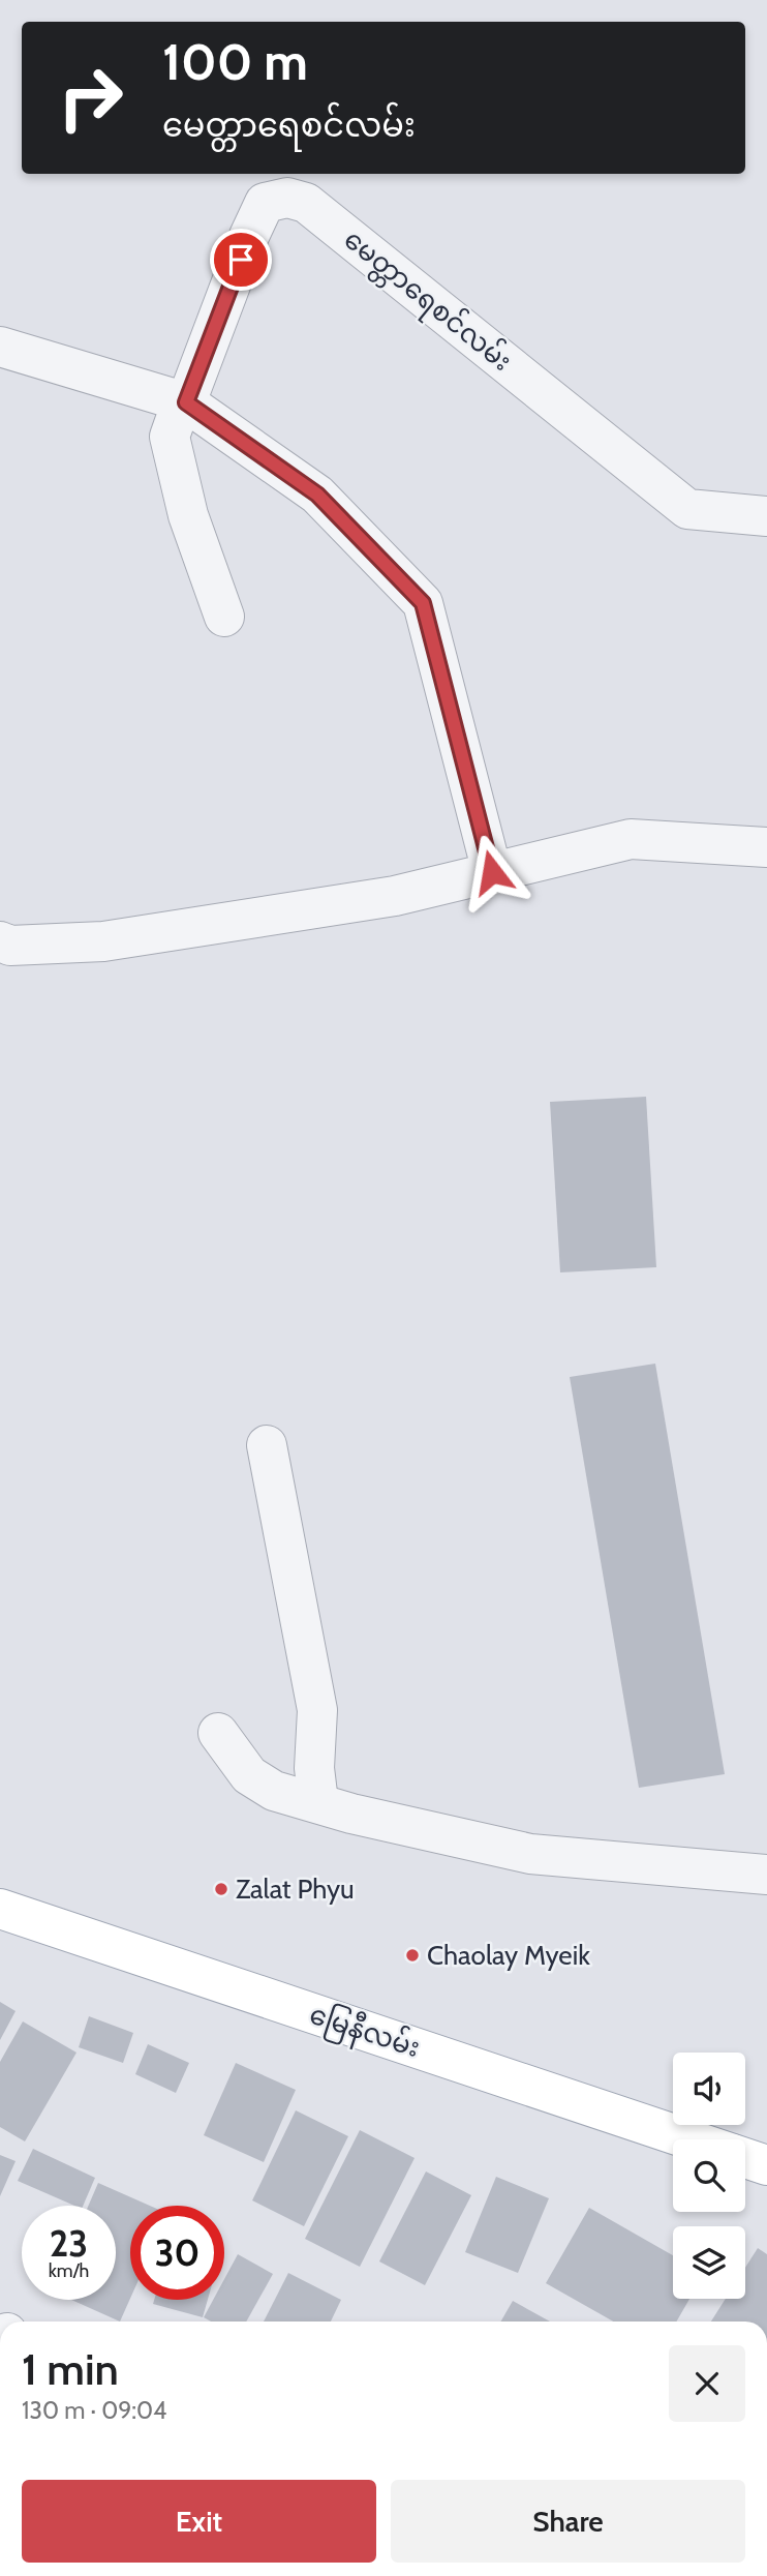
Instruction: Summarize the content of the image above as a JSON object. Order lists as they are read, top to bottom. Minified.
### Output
{"streets":{"main road":["မြေနီလမ်း"],"street":["မေတ္တာရေစင်လမ်း"]},"places":["Zalat Phyu","Chaolay Myeik"],"page":{"turn":["100 m","မေတ္တာရေစင်လမ်း"],"speed":"23 km/h","limit":"30","heading":["1 min","130 m · 09:04"],"buttons":["Exit","Share"]}}
